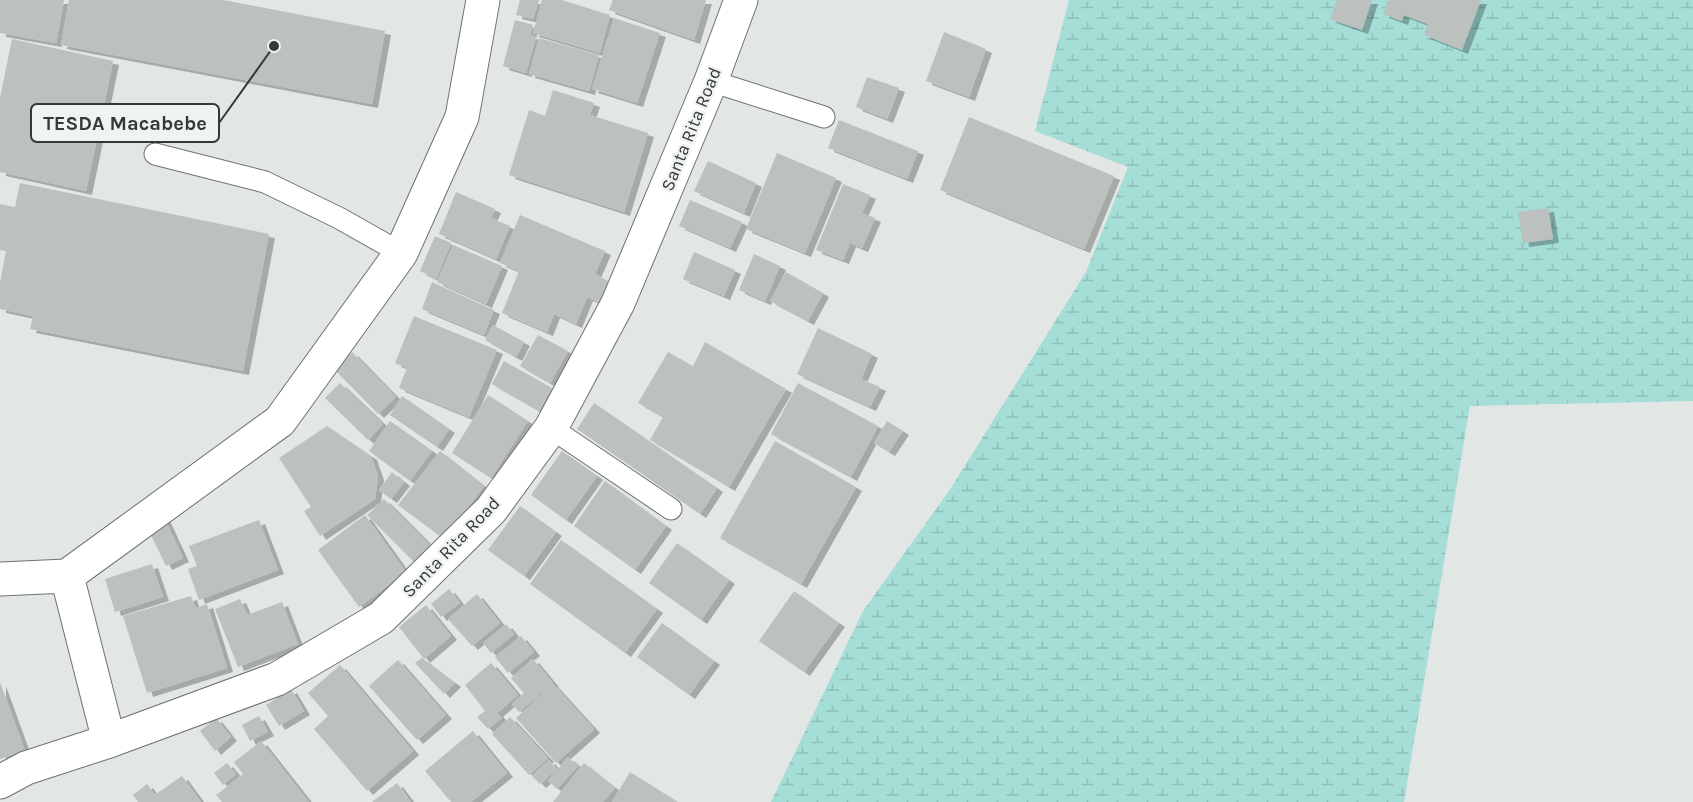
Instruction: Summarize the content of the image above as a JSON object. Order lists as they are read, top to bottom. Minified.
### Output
{"streets":{"street":["Santa Rita Road"]},"places":["TESDA Macabebe"]}
